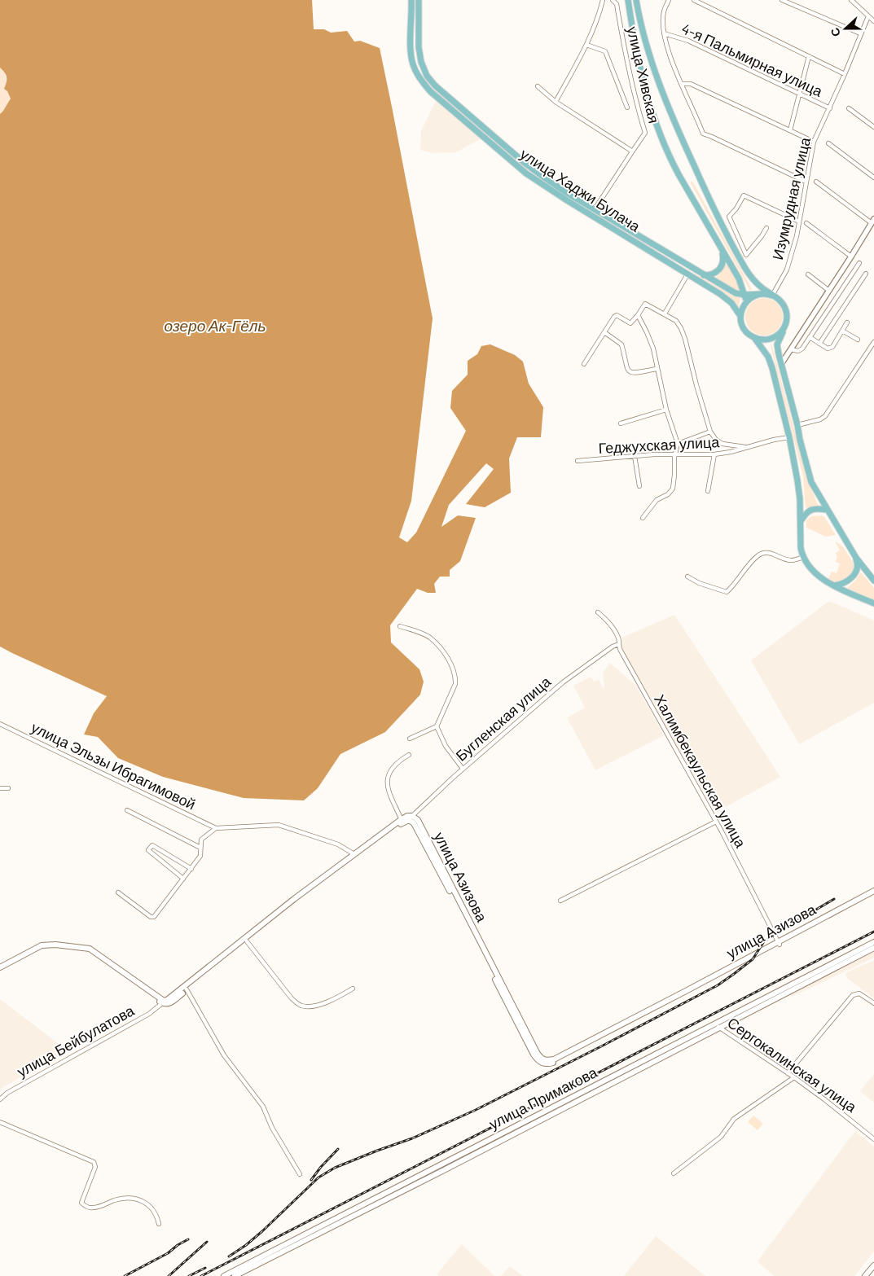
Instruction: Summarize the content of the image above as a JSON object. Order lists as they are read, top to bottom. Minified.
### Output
{"streets":{"main road":["улица Хаджи Булача","улица Азизова","улица Примакова"],"street":["4-я Пальмирная улица","улица Хивская","Изумрудная улица","Геджухская улица","Бугленская улица","улица Эльзы Ибрагимовой","Халимбекаульская улица","улица Бейбулатова","Сергокалинская улица"]},"crossings":[["4-я Пальмирная улица","Изумрудная улица"],["улица Хивская","улица Хаджи Булача"],["улица Хаджи Булача","Изумрудная улица"],["Бугленская улица","Халимбекаульская улица"],["Бугленская улица","улица Азизова"],["Халимбекаульская улица","улица Азизова"],["Сергокалинская улица","улица Примакова"]],"water":["озеро Ак-Гёль"],"north":"left"}
